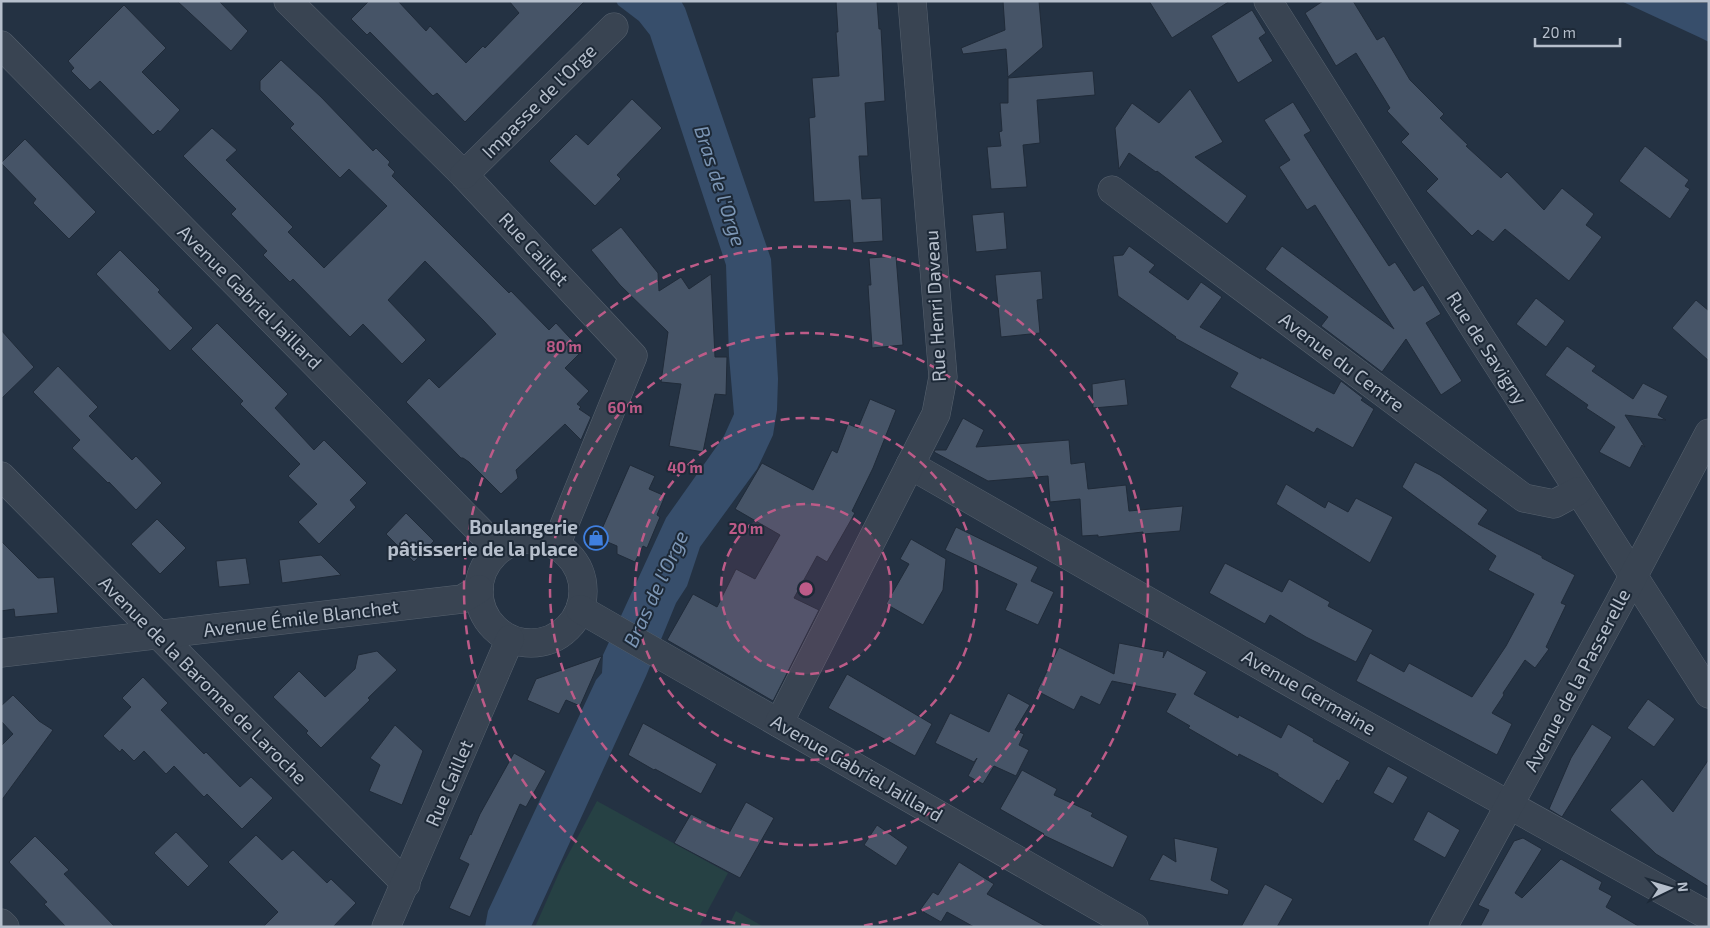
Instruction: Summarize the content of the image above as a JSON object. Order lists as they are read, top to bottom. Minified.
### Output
{"streets":{"street":["Impasse de l'Orge","Rue Caillet","Avenue Gabriel Jaillard","Rue Henri Daveau","Rue de Savigny","Avenue du Centre","Avenue Émile Blanchet","Avenue de la Baronne de Laroche","Avenue de la Passerelle","Avenue Germaine"]},"crossings":[["Impasse de l'Orge","Rue Caillet"],["Rue Caillet","Avenue Gabriel Jaillard"],["Rue Caillet","Avenue Émile Blanchet"],["Rue Caillet","Avenue de la Baronne de Laroche"],["Avenue Gabriel Jaillard","Rue Henri Daveau"],["Avenue Gabriel Jaillard","Avenue Émile Blanchet"],["Rue Henri Daveau","Avenue Germaine"],["Rue de Savigny","Avenue du Centre"],["Rue de Savigny","Avenue de la Passerelle"],["Avenue Émile Blanchet","Avenue de la Baronne de Laroche"],["Avenue de la Passerelle","Avenue Germaine"]],"water":["Bras de l'Orge"],"places":{"shop":["Boulangerie pâtisserie de la place"]},"scale_bar":"20 m","north":"right","rings":["80 m","60 m","40 m","20 m"]}
